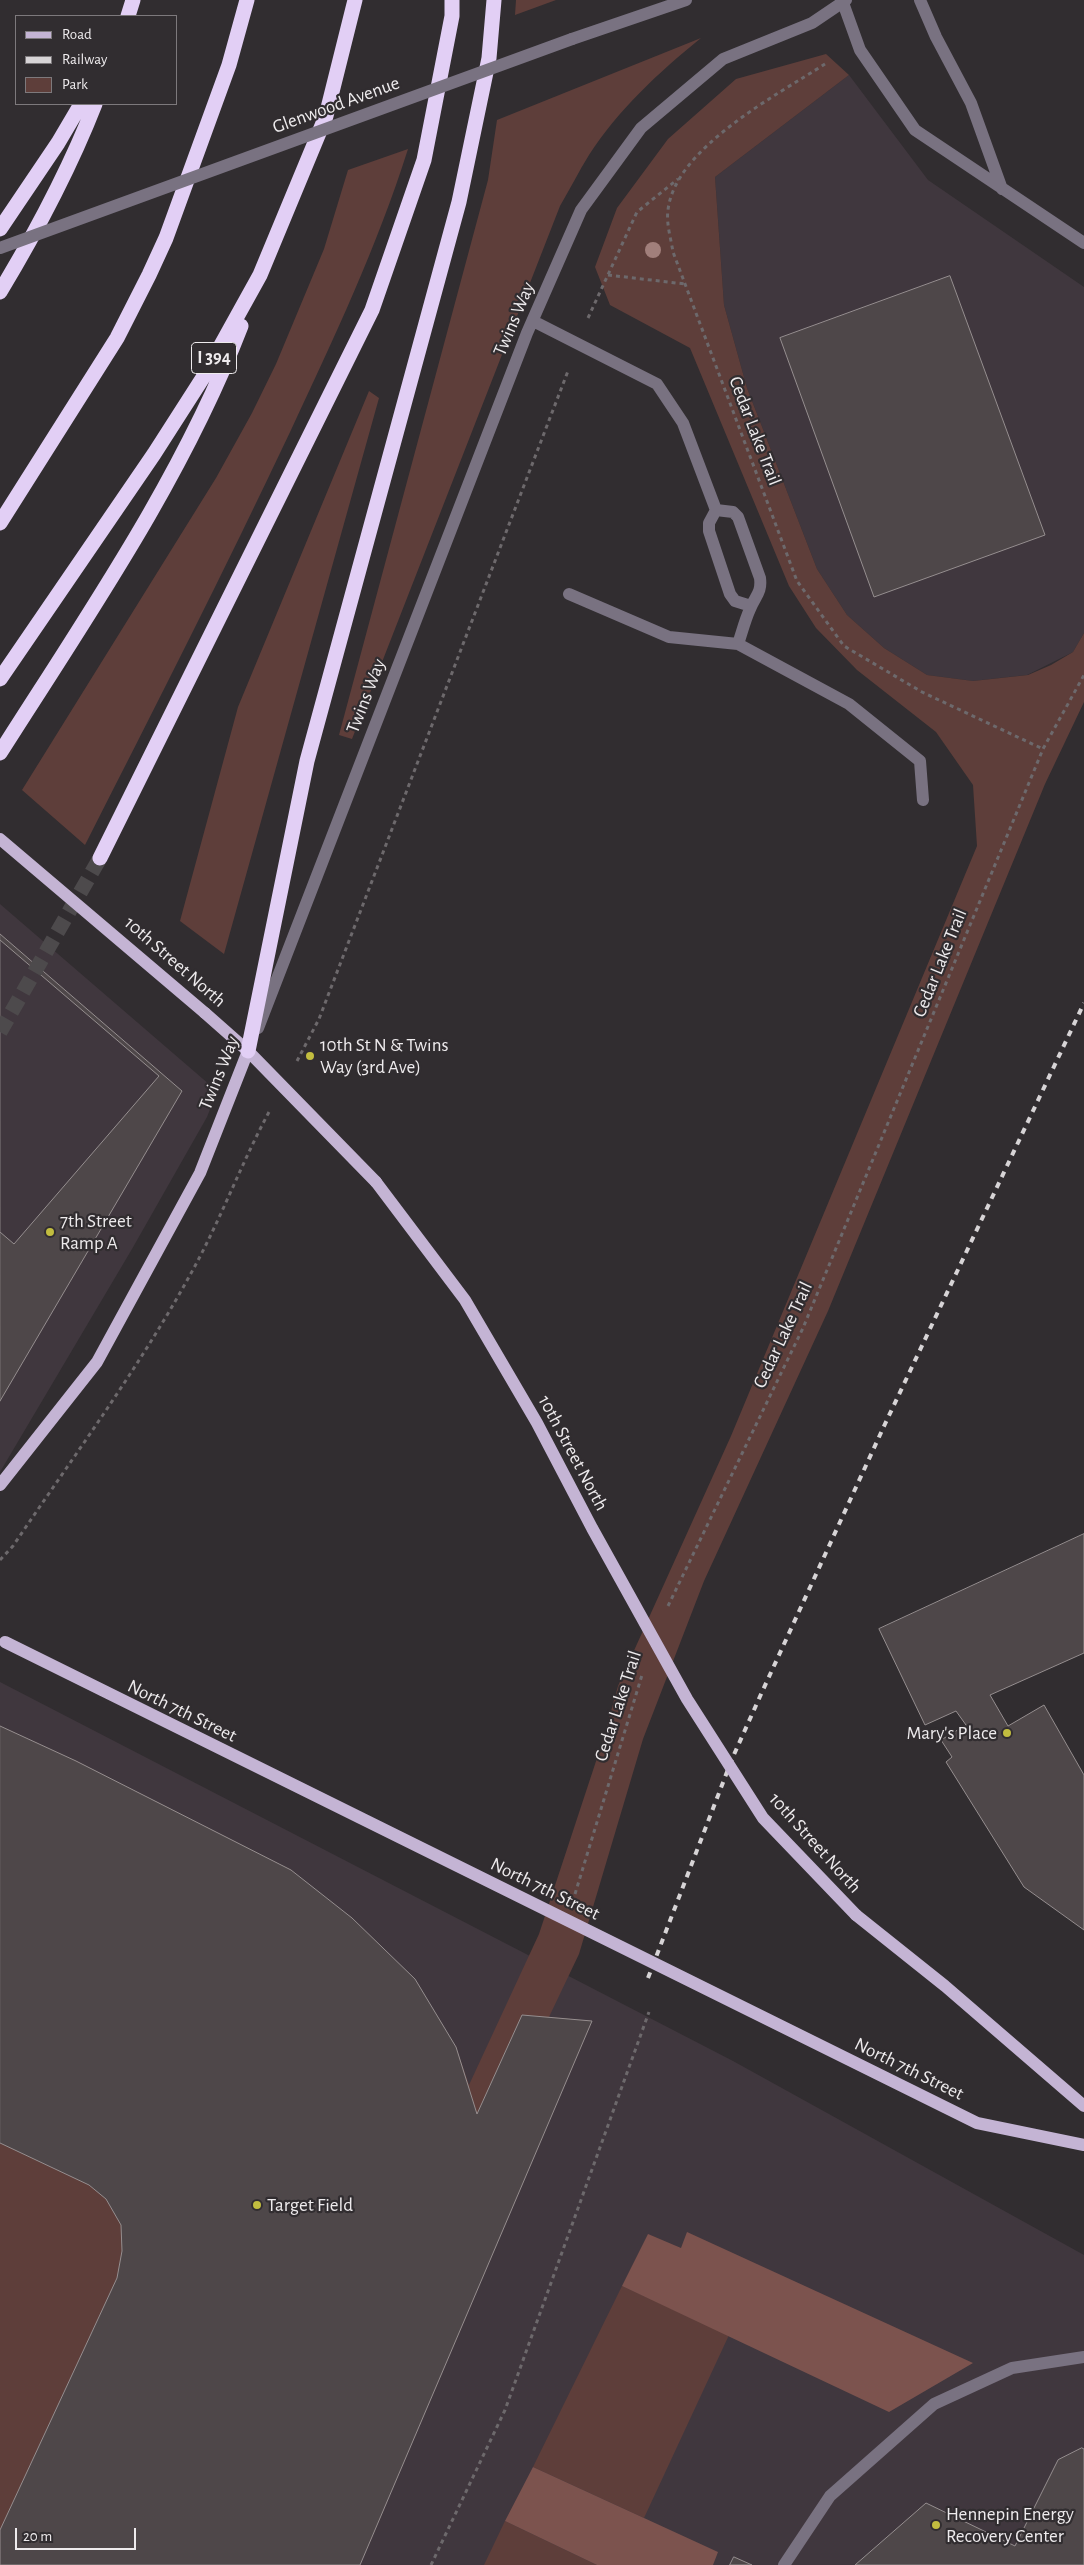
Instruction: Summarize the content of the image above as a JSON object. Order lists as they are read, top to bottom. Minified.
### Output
{"streets":{"highway":["I 394"],"main road":["Twins Way","10th Street North","North 7th Street"],"street":["Glenwood Avenue"],"path":["Cedar Lake Trail"]},"crossings":[["Twins Way","10th Street North"]],"places":["10th St N & Twins Way (3rd Ave)","7th Street Ramp A","Mary's Place","Target Field","Hennepin Energy Recovery Center"],"legend":["Road","Railway","Park"],"scale_bar":"20 m"}
